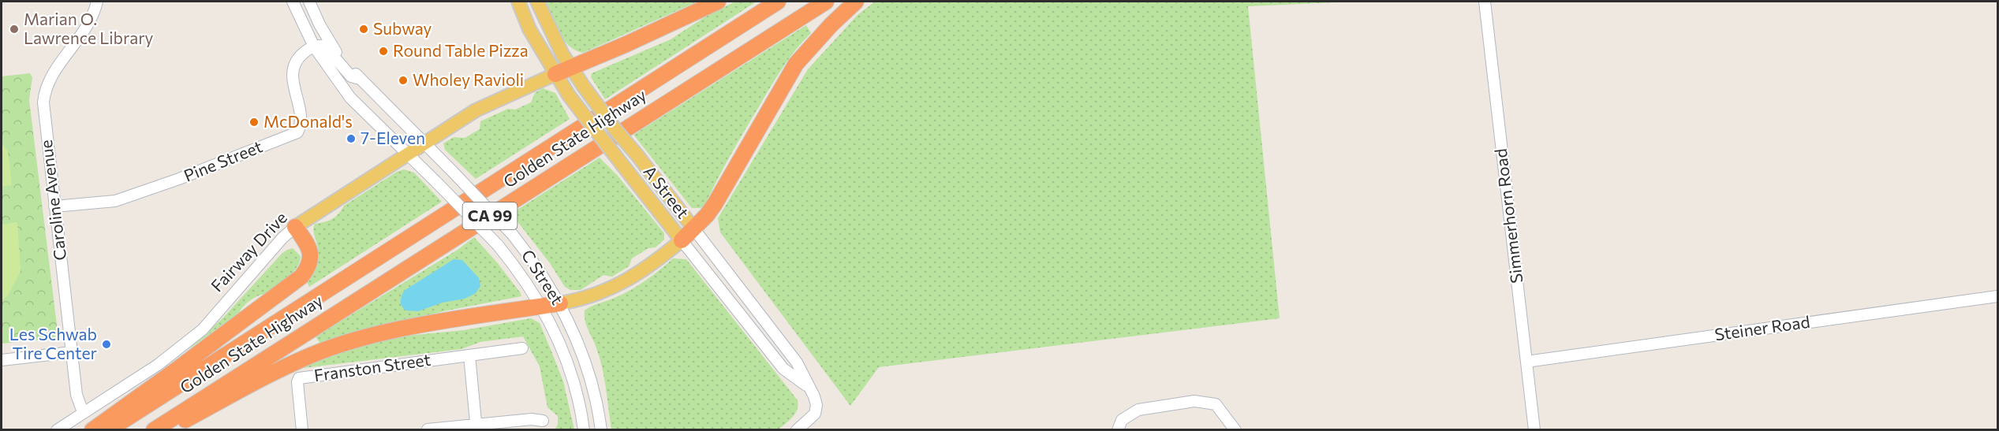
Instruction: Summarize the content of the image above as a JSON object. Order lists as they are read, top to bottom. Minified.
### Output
{"streets":{"highway":["Golden State Highway","CA 99"],"main road":["A Street","Fairway Drive"],"street":["Pine Street","Caroline Avenue","Simmerhorn Road","C Street","Steiner Road","Franston Street"]},"crossings":[["Pine Street","Caroline Avenue"],["Pine Street","C Street"],["A Street","Fairway Drive"],["Caroline Avenue","Fairway Drive"],["Simmerhorn Road","Steiner Road"],["Fairway Drive","C Street"]],"places":["Marian O. Lawrence Library","Subway","Round Table Pizza","Wholey Ravioli","McDonald's","7-Eleven","Les Schwab Tire Center"]}
